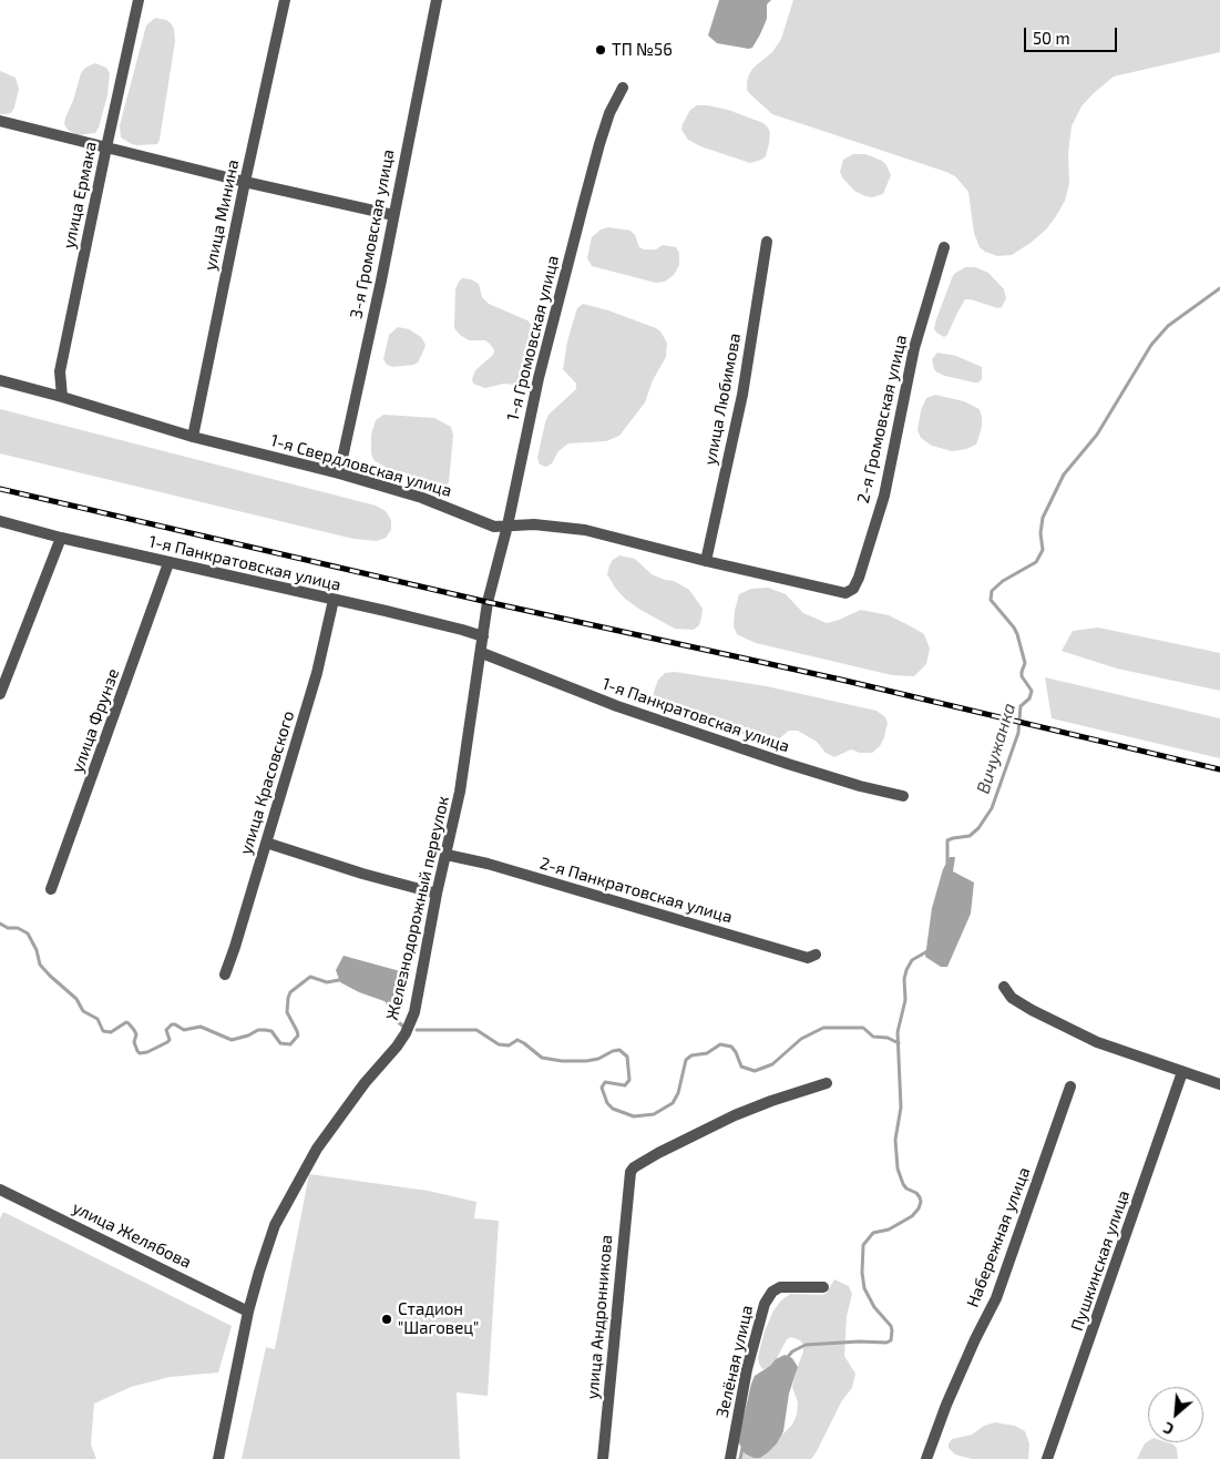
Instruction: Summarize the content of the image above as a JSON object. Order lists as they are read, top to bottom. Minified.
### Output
{"streets":{"street":["улица Ермака","улица Минина","3-я Громовская улица","1-я Громовская улица","улица Любимова","2-я Громовская улица","1-я Свердловская улица","1-я Панкратовская улица","улица Фрунзе","улица Красовского","2-я Панкратовская улица","Железнодорожный переулок","улица Желябова","Набережная улица","Пушкинская улица","улица Андронникова","Зелёная улица"]},"crossings":[["улица Ермака","1-я Свердловская улица"],["улица Минина","1-я Свердловская улица"],["3-я Громовская улица","1-я Свердловская улица"],["1-я Громовская улица","1-я Свердловская улица"],["1-я Громовская улица","Железнодорожный переулок"],["улица Любимова","1-я Свердловская улица"],["2-я Громовская улица","1-я Свердловская улица"],["1-я Панкратовская улица","улица Фрунзе"],["1-я Панкратовская улица","улица Красовского"],["1-я Панкратовская улица","Железнодорожный переулок"],["2-я Панкратовская улица","Железнодорожный переулок"],["Железнодорожный переулок","улица Желябова"]],"water":["Вичужанка"],"places":["ТП №56","Стадион \"Шаговец\""],"scale_bar":"50 m","north":"bottom left"}
